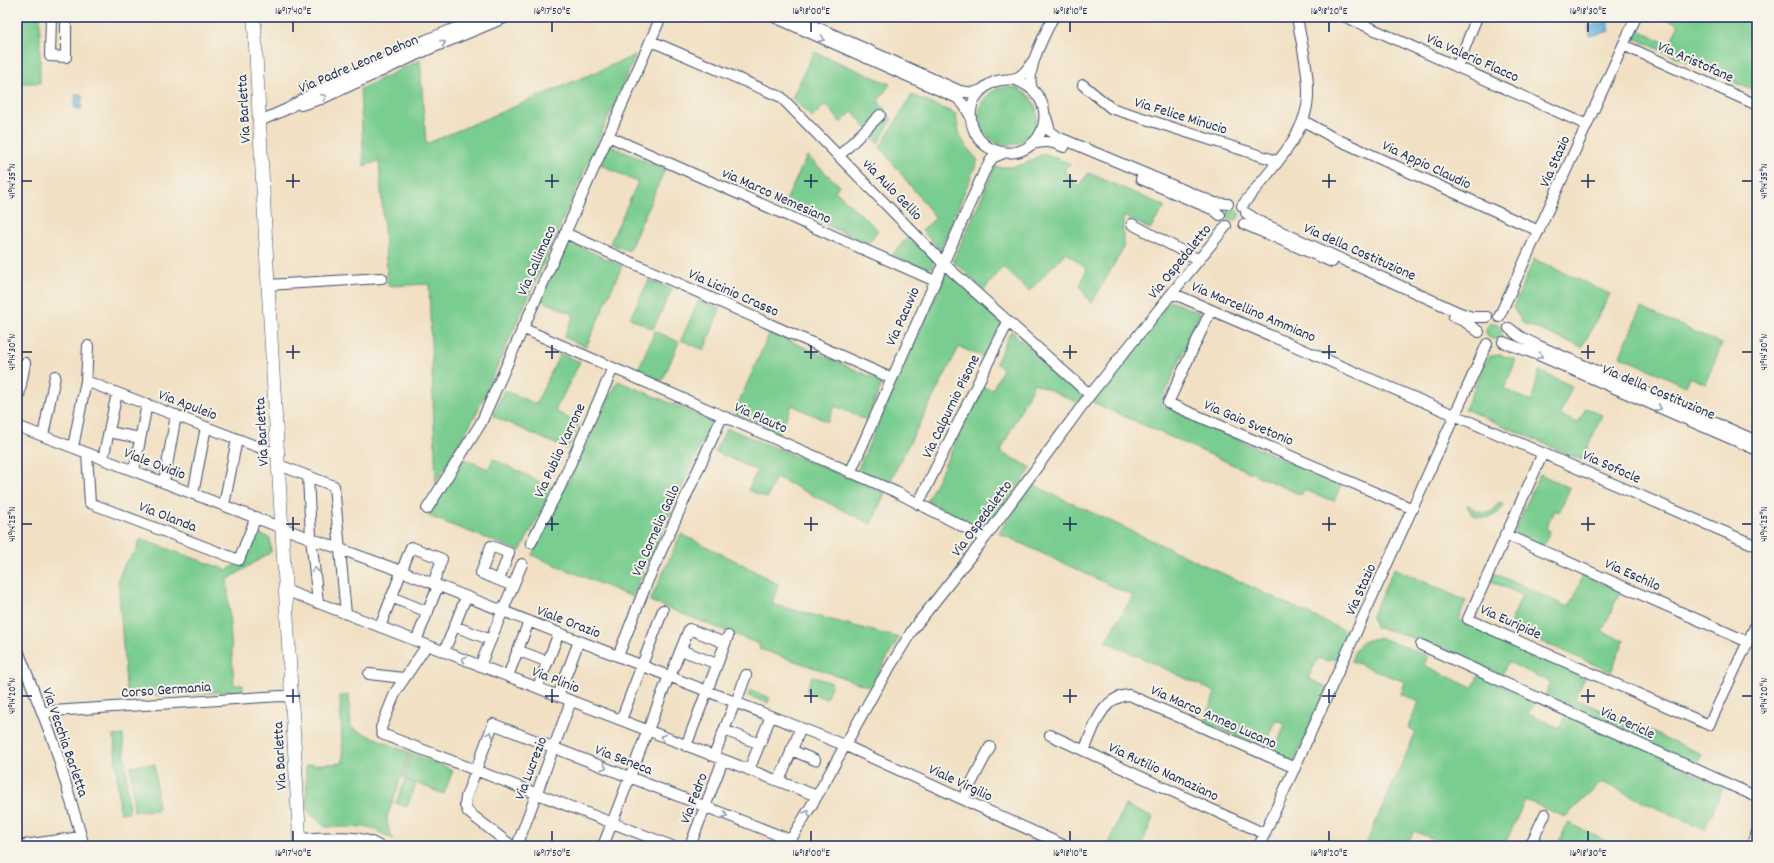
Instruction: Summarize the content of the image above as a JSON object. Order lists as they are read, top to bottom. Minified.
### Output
{"streets":{"main road":["Via Barletta"],"street":["Via Valerio Flacco","Via Aristofane","Via Padre Leone Dehon","Via Felice Minucio","Via Stazio","Via Appio Claudio","via Aulo Gellio","via Marco Nemesiano","Via della Costituzione","Via Callimaco","Via Ospedaletto","Via Licinio Crasso","Via Marcellino Ammiano","Via Pacuvio","Via Apuleio","Via Calpurnio Pisone","Via Plauto","Via Gaio Svetonio","Via Publio Varrone","Viale Ovidio","Via Sofocle","Via Olanda","Via Cornelio Gallo","Via Eschilo","Viale Orazio","Via Euripide","Via Plinio","Corso Germania","Via Marco Anneo Lucano","Via Pericle","Via Vecchia Barletta","Via Seneca","Via Lucrezio","Via Rutilio Namaziano","Viale Virgilio","Via Fedro"]},"crossings":[["Via Valerio Flacco","Via Stazio"],["Via Aristofane","Via Stazio"],["Via Padre Leone Dehon","Via Barletta"],["Via Barletta","Via Apuleio"],["Via Barletta","Viale Ovidio"],["Via Barletta","Viale Orazio"],["Via Barletta","Via Plinio"],["Via Barletta","Corso Germania"],["Via Stazio","Via Appio Claudio"],["Via Stazio","Via della Costituzione"],["Via Stazio","Via Marcellino Ammiano"],["Via Stazio","Via Gaio Svetonio"],["Via Stazio","Via Sofocle"],["Via Stazio","Via Marco Anneo Lucano"],["Via Stazio","Via Rutilio Namaziano"],["via Aulo Gellio","Via Callimaco"],["via Aulo Gellio","Via Ospedaletto"],["via Aulo Gellio","Via Pacuvio"],["via Aulo Gellio","Via Calpurnio Pisone"],["via Marco Nemesiano","Via Callimaco"],["via Marco Nemesiano","Via Pacuvio"],["Via della Costituzione","Via Ospedaletto"],["Via della Costituzione","Via Pacuvio"],["Via Callimaco","Via Licinio Crasso"],["Via Callimaco","Via Plauto"],["Via Ospedaletto","Via Marcellino Ammiano"],["Via Ospedaletto","Via Plauto"],["Via Ospedaletto","Viale Orazio"],["Via Ospedaletto","Via Plinio"],["Via Ospedaletto","Via Seneca"],["Via Ospedaletto","Viale Virgilio"],["Via Licinio Crasso","Via Pacuvio"],["Via Marcellino Ammiano","Via Gaio Svetonio"],["Via Marcellino Ammiano","Via Sofocle"],["Via Pacuvio","Via Plauto"],["Via Apuleio","Viale Orazio"],["Via Calpurnio Pisone","Via Plauto"],["Via Plauto","Via Publio Varrone"],["Via Plauto","Via Cornelio Gallo"],["Viale Ovidio","Via Olanda"],["Viale Ovidio","Viale Orazio"],["Via Sofocle","Via Euripide"],["Via Cornelio Gallo","Viale Orazio"],["Via Eschilo","Via Euripide"],["Viale Orazio","Viale Virgilio"],["Viale Orazio","Via Fedro"],["Via Plinio","Via Lucrezio"],["Via Plinio","Via Fedro"],["Corso Germania","Via Vecchia Barletta"],["Via Marco Anneo Lucano","Via Rutilio Namaziano"],["Via Seneca","Via Lucrezio"],["Via Seneca","Via Fedro"]],"coordinates":["16°17'40\"E","16°17'50\"E","16°18'00\"E","16°18'10\"E","16°18'20\"E","16°18'30\"E","41°14'35\"N","41°14'30\"N","41°14'25\"N","41°14'20\"N"]}
